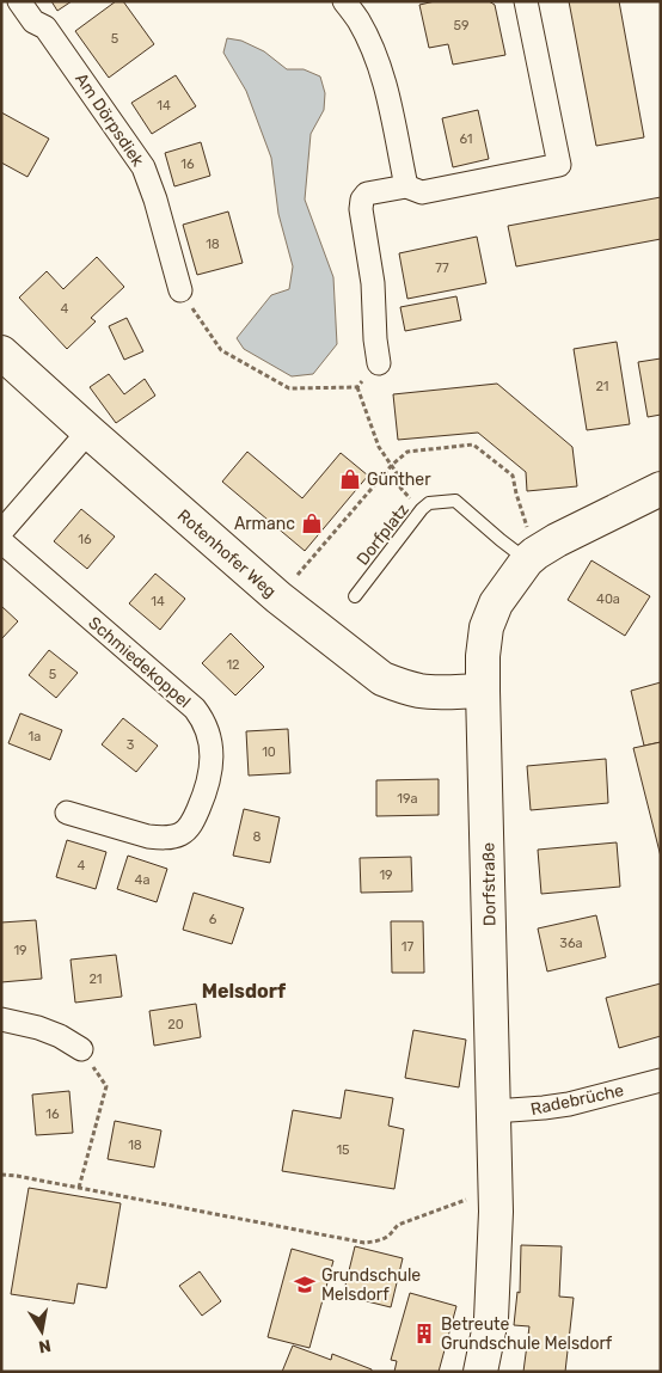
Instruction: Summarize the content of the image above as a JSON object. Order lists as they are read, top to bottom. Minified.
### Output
{"streets":{"street":["Am Dörpsdiek","Rotenhofer Weg","Schmiedekoppel","Dorfstraße","Radebrüche"],"lane":["Dorfplatz"]},"crossings":[["Dorfplatz","Dorfstraße"],["Rotenhofer Weg","Dorfstraße"],["Dorfstraße","Radebrüche"]],"districts":["Melsdorf"],"places":{"shop":["Günther","Armanc"],"school or university":["Grundschule Melsdorf"],"building":["Betreute Grundschule Melsdorf"]},"house_numbers":["59","5","14","61","16","18","77","4","21","16","40a","14","12","5","1a","3","10","19a","8","4","19","4a","6","36a","17","19","21","20","16","18","15"],"north":"bottom"}
